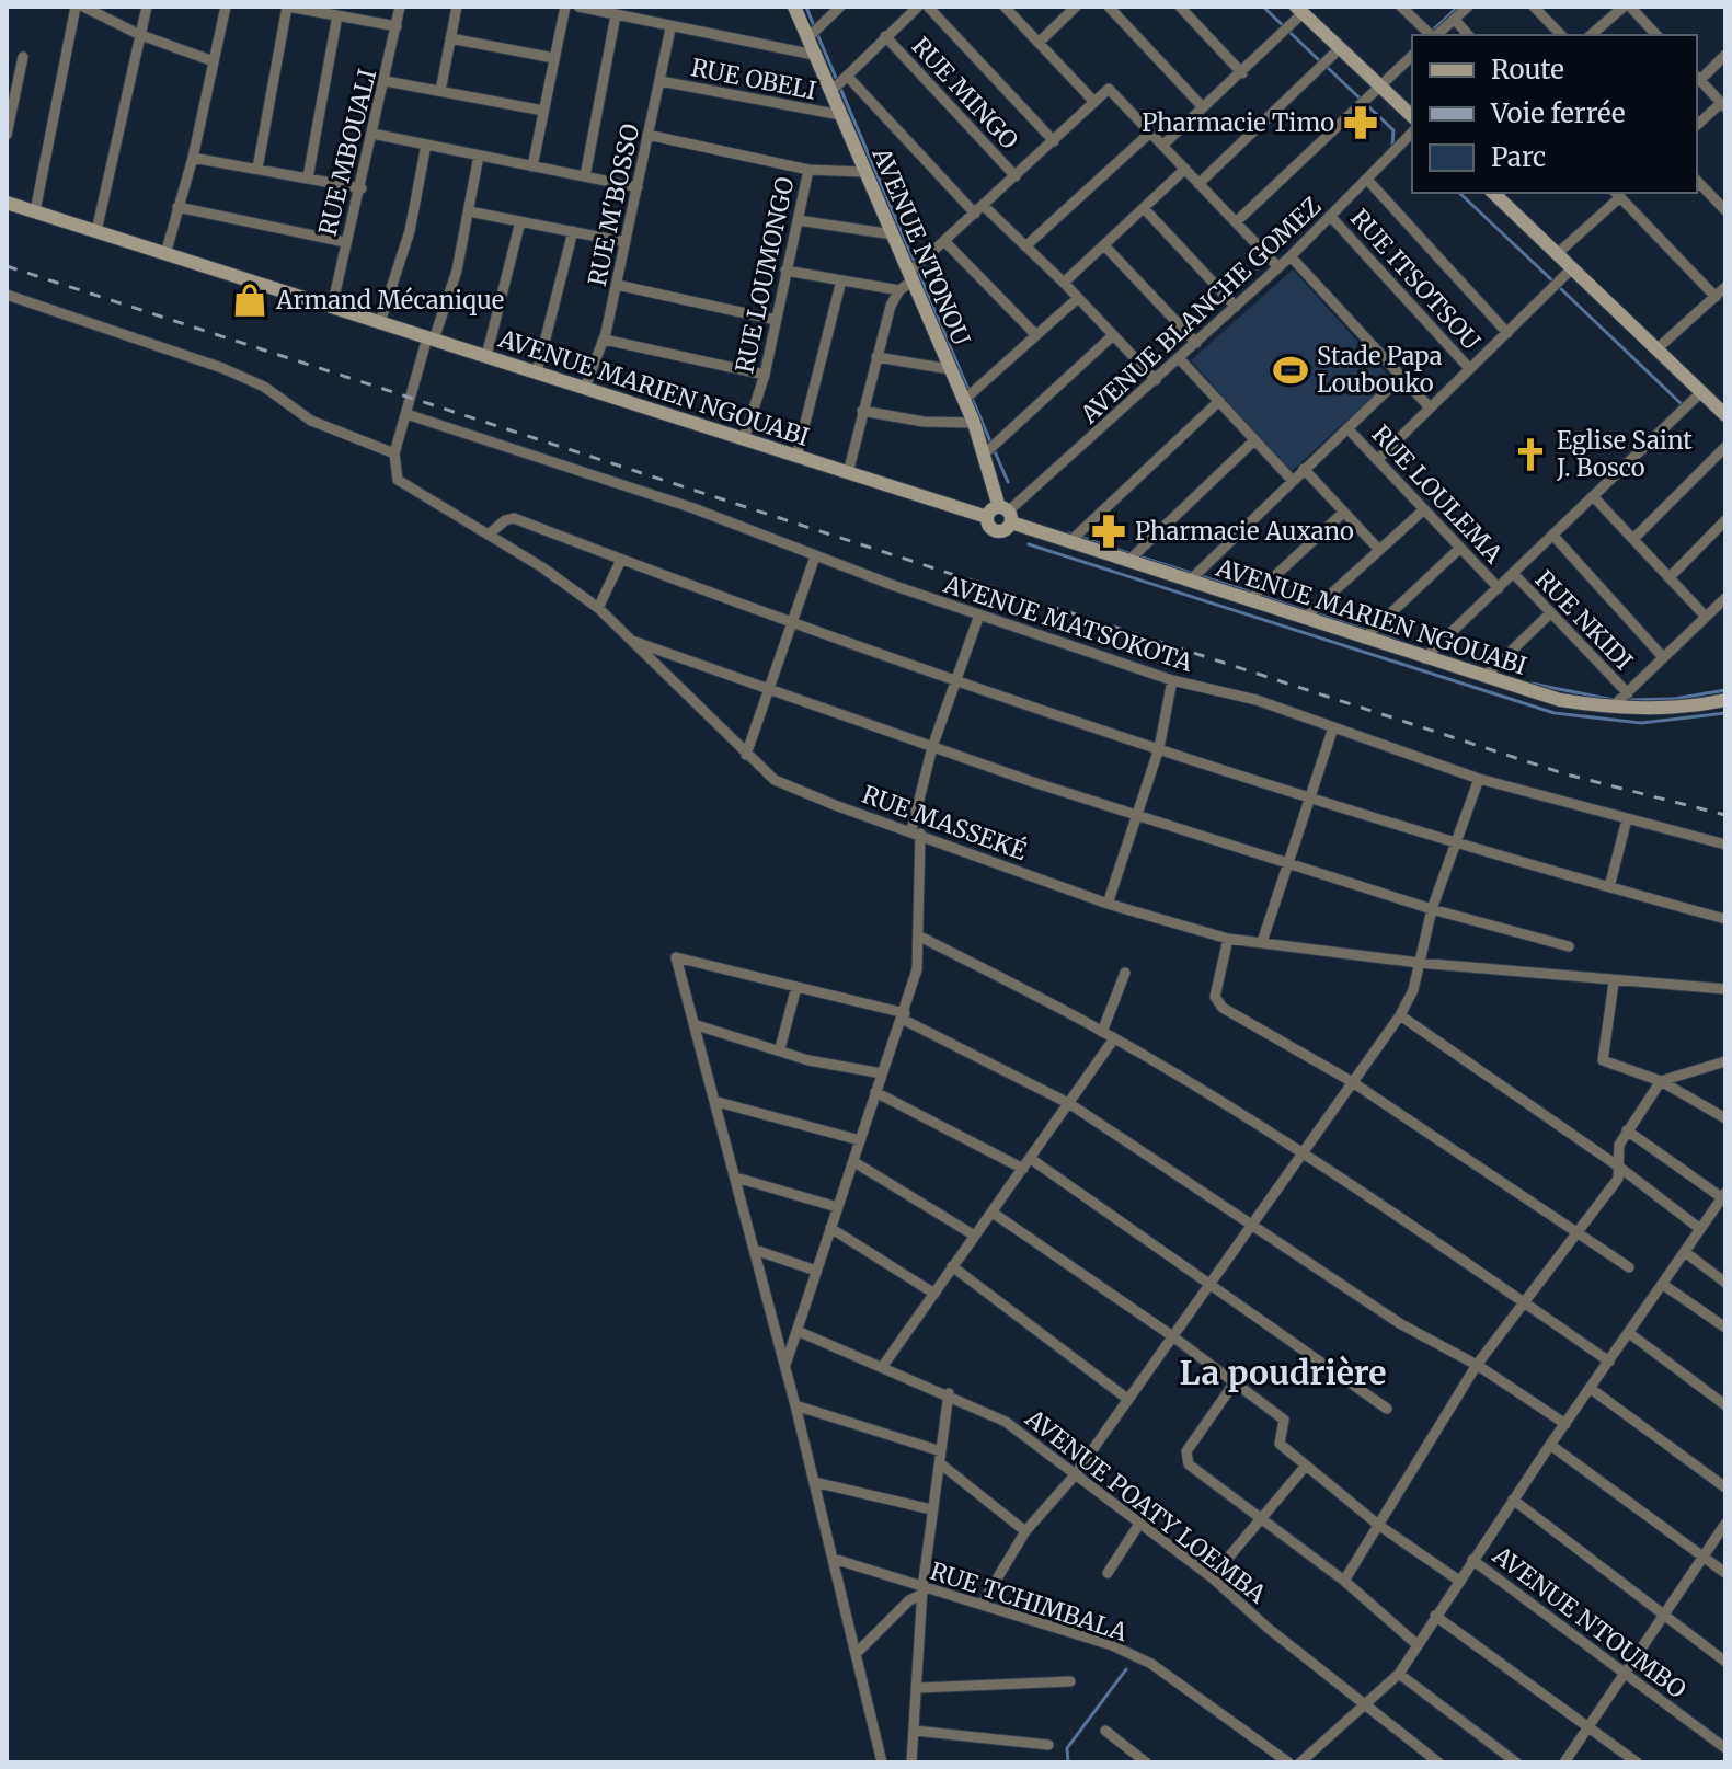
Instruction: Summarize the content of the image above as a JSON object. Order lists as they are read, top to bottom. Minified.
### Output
{"streets":{"street":["RUE OBELI","RUE MINGO","RUE MBOUALI","RUE M'BOSSO","AVENUE NTONOU","RUE LOUMONGO","RUE ITSOTSOU","AVENUE BLANCHE GOMEZ","AVENUE MARIEN NGOUABI","RUE LOULEMA","RUE NKIDI","AVENUE MATSOKOTA","RUE MASSEKÉ","AVENUE POATY LOEMBA","RUE TCHIMBALA","AVENUE NTOUMBO"]},"crossings":[["RUE OBELI","RUE M'BOSSO"],["RUE OBELI","AVENUE NTONOU"],["RUE MBOUALI","AVENUE MARIEN NGOUABI"],["RUE M'BOSSO","AVENUE MARIEN NGOUABI"],["AVENUE NTONOU","AVENUE BLANCHE GOMEZ"],["AVENUE NTONOU","AVENUE MARIEN NGOUABI"],["RUE LOUMONGO","AVENUE MARIEN NGOUABI"],["RUE ITSOTSOU","AVENUE BLANCHE GOMEZ"],["AVENUE BLANCHE GOMEZ","AVENUE MARIEN NGOUABI"]],"districts":["La poudrière"],"places":{"pharmacy":["Pharmacie Timo","Pharmacie Auxano"],"shop":["Armand Mécanique"],"sports":["Stade Papa Loubouko"],"church":["Eglise Saint J. Bosco"]},"legend":["Route","Voie ferrée","Parc"]}
